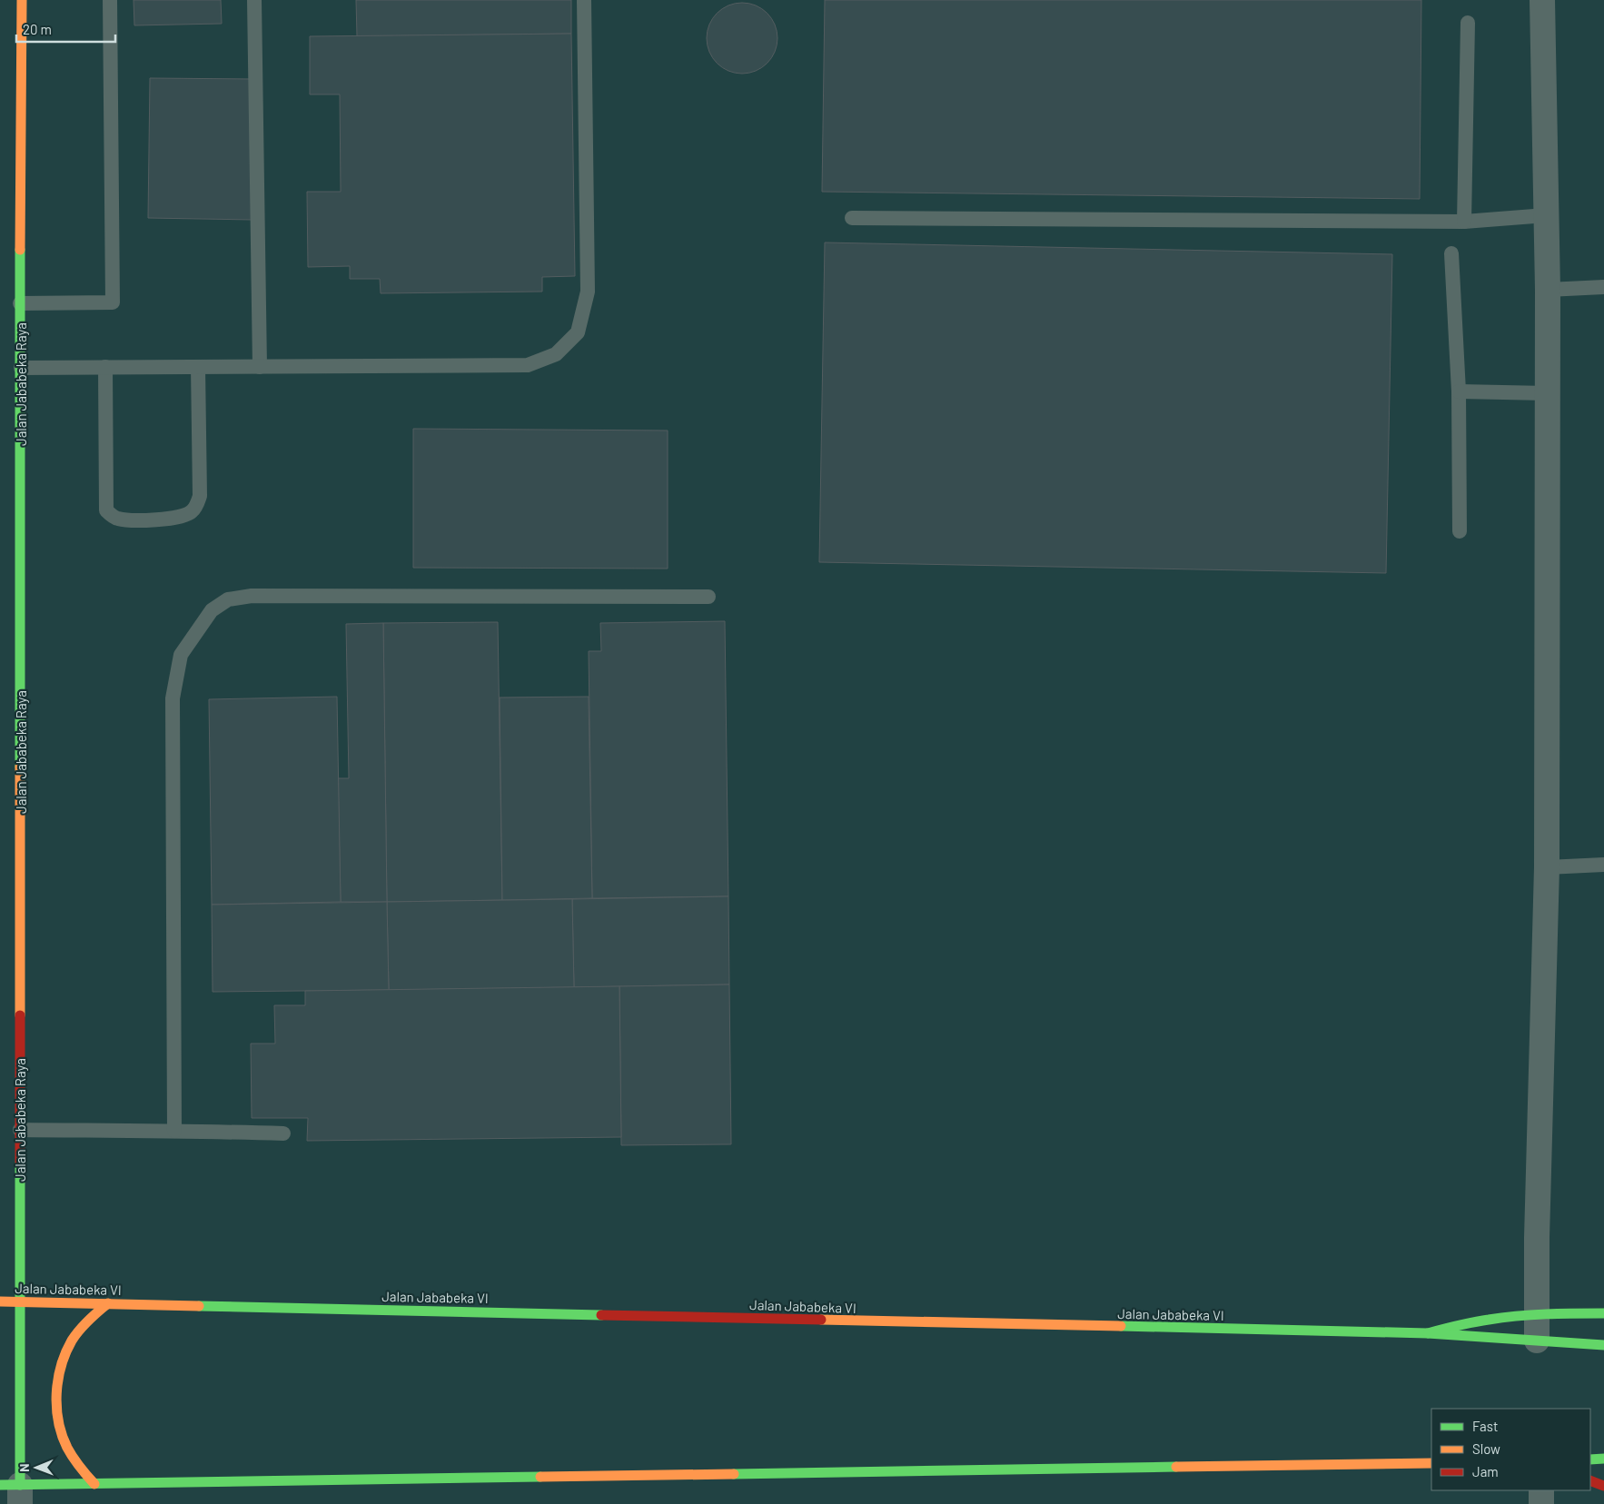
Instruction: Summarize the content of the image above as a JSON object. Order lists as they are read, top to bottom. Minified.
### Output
{"streets":{"main road":["Jalan Jababeka Raya","Jalan Jababeka VI"]},"crossings":[["Jalan Jababeka Raya","Jalan Jababeka VI"]],"legend":["Fast","Slow","Jam"],"scale_bar":"20 m","north":"left"}
